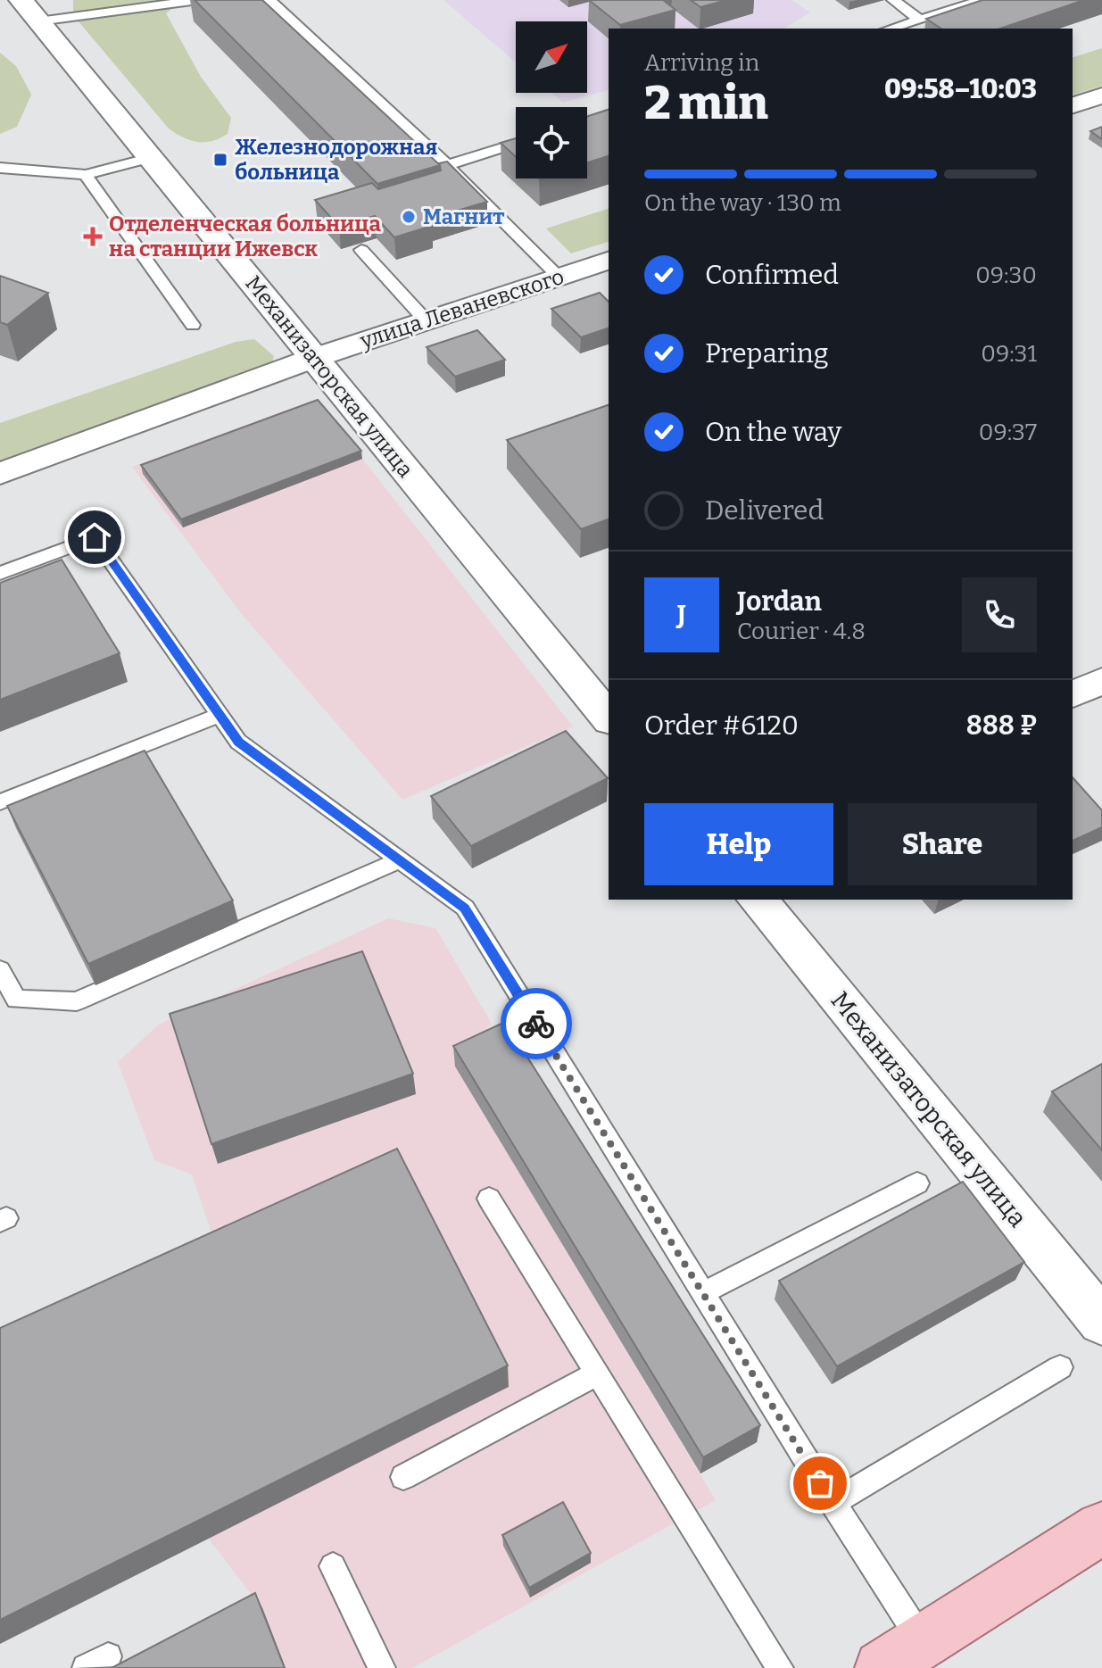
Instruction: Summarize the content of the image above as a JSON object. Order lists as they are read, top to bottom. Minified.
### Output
{"streets":{"street":["улица Леваневского","Механизаторская улица"]},"crossings":[["улица Леваневского","Механизаторская улица"]],"places":{"transit":["Железнодорожная больница"],"other":["Магнит"],"health":["Отделенческая больница на станции Ижевск"]},"north":"top right","page":{"heading":["2 min","Arriving in","09:58–10:03"],"panel":["Jordan","Courier · 4.8","Order #6120","888 ₽"],"bar":"On the way · 130 m","list":[["Confirmed","09:30"],["Preparing","09:31"],["On the way","09:37"],"Delivered"],"round":"J","buttons":["Help","Share"]}}
